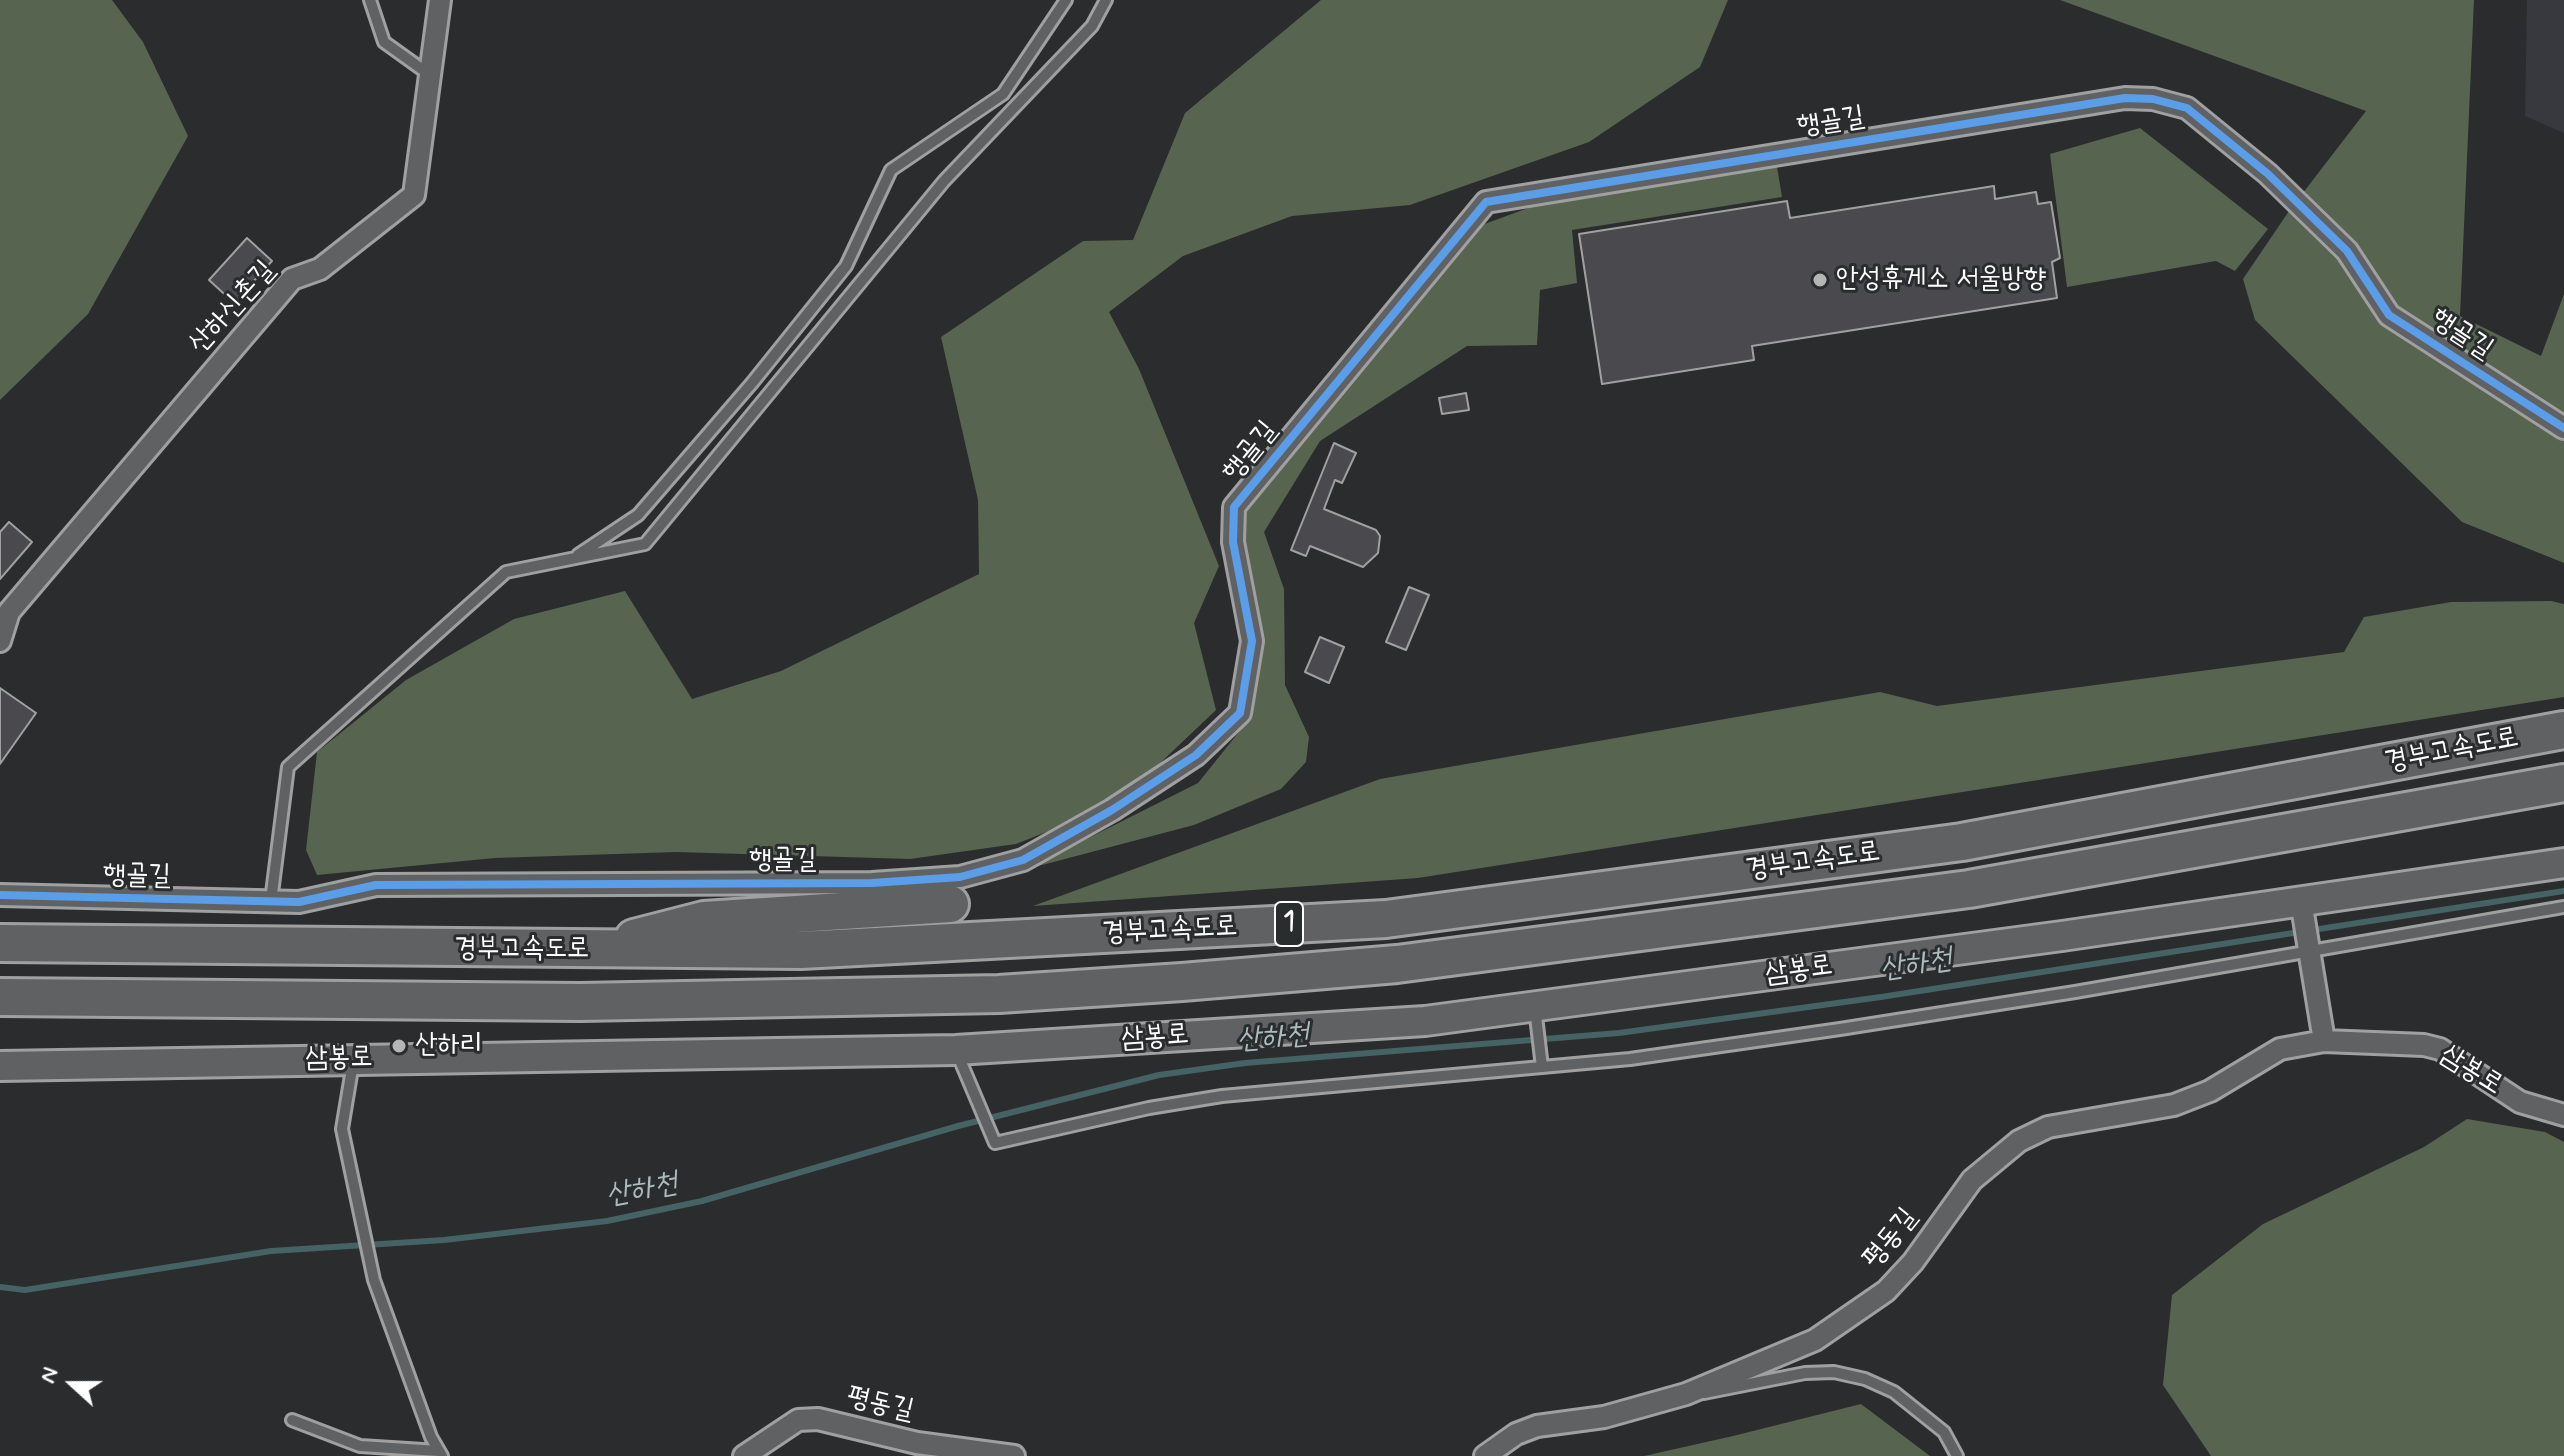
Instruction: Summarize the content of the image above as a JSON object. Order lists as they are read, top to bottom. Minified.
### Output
{"streets":{"highway":["경부고속도로","1"],"main road":["삼봉로"],"street":["행골길","산하신촌길","평동길"]},"crossings":[["삼봉로","평동길"]],"water":["산하천"],"places":["안성휴게소 서울방향","산하리"],"north":"left"}
